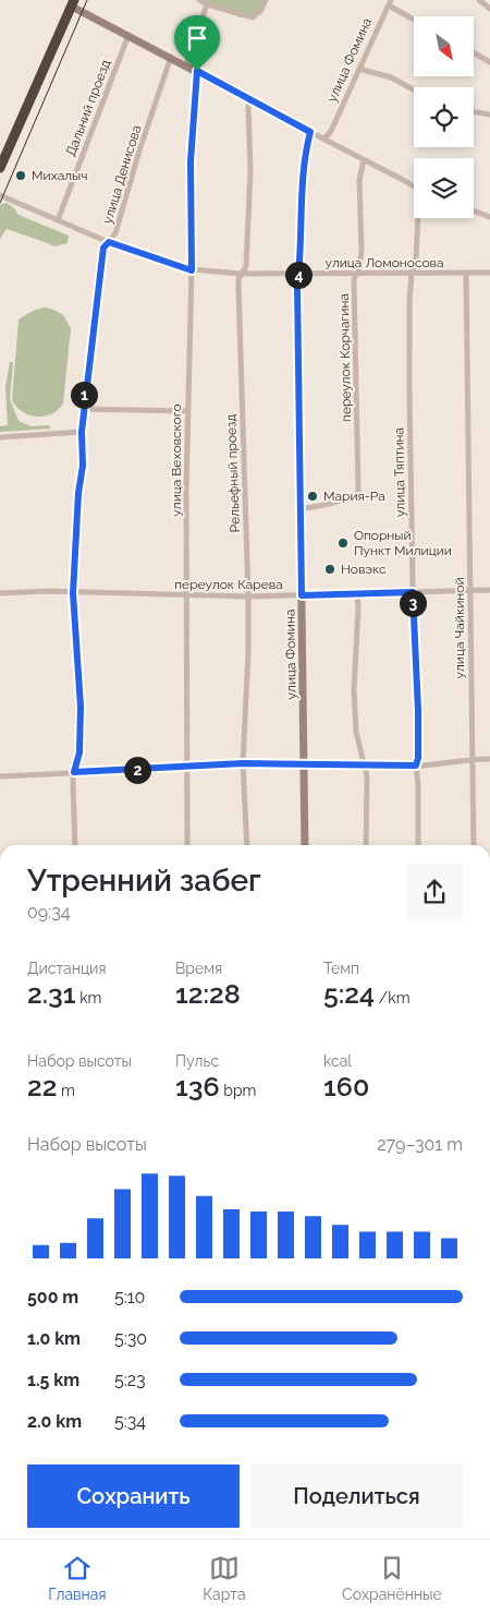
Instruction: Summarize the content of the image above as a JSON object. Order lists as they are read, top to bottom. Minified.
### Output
{"streets":{"street":["улица Фомина","Дальний проезд","улица Денисова","улица Ломоносова","переулок Корчагина","улица Веховского","улица Тяптина","Рельефный проезд","переулок Карева","улица Чайкиной"]},"crossings":[["улица Фомина","улица Ломоносова"],["улица Фомина","переулок Корчагина"],["улица Фомина","переулок Карева"],["Дальний проезд","улица Ломоносова"],["улица Денисова","улица Ломоносова"],["улица Денисова","переулок Карева"],["улица Ломоносова","переулок Корчагина"],["улица Ломоносова","улица Веховского"],["улица Ломоносова","улица Тяптина"],["улица Ломоносова","Рельефный проезд"],["улица Ломоносова","улица Чайкиной"],["улица Веховского","переулок Карева"],["улица Тяптина","переулок Карева"],["Рельефный проезд","переулок Карева"],["переулок Карева","улица Чайкиной"]],"places":["Михалыч","Мария-Ра","Опорный Пункт Милиции","Новэкс"],"north":"bottom right","page":{"pins":["4","1","3","2"],"heading":["Утренний забег","09:34"],"stats":[["Дистанция","2.31 km"],["Время","12:28"],["Темп","5:24 /km"],["Набор высоты","22 m"],["Пульс","136 bpm"],["kcal","160"]],"chart":["Набор высоты","279–301 m"],"list":[{"name":"500 m","note":"5:10"},{"name":"1.0 km","note":"5:30"},{"name":"1.5 km","note":"5:23"},{"name":"2.0 km","note":"5:34"}],"buttons":["Сохранить","Поделиться"],"tabs":["Главная","Карта","Сохранённые"]}}
